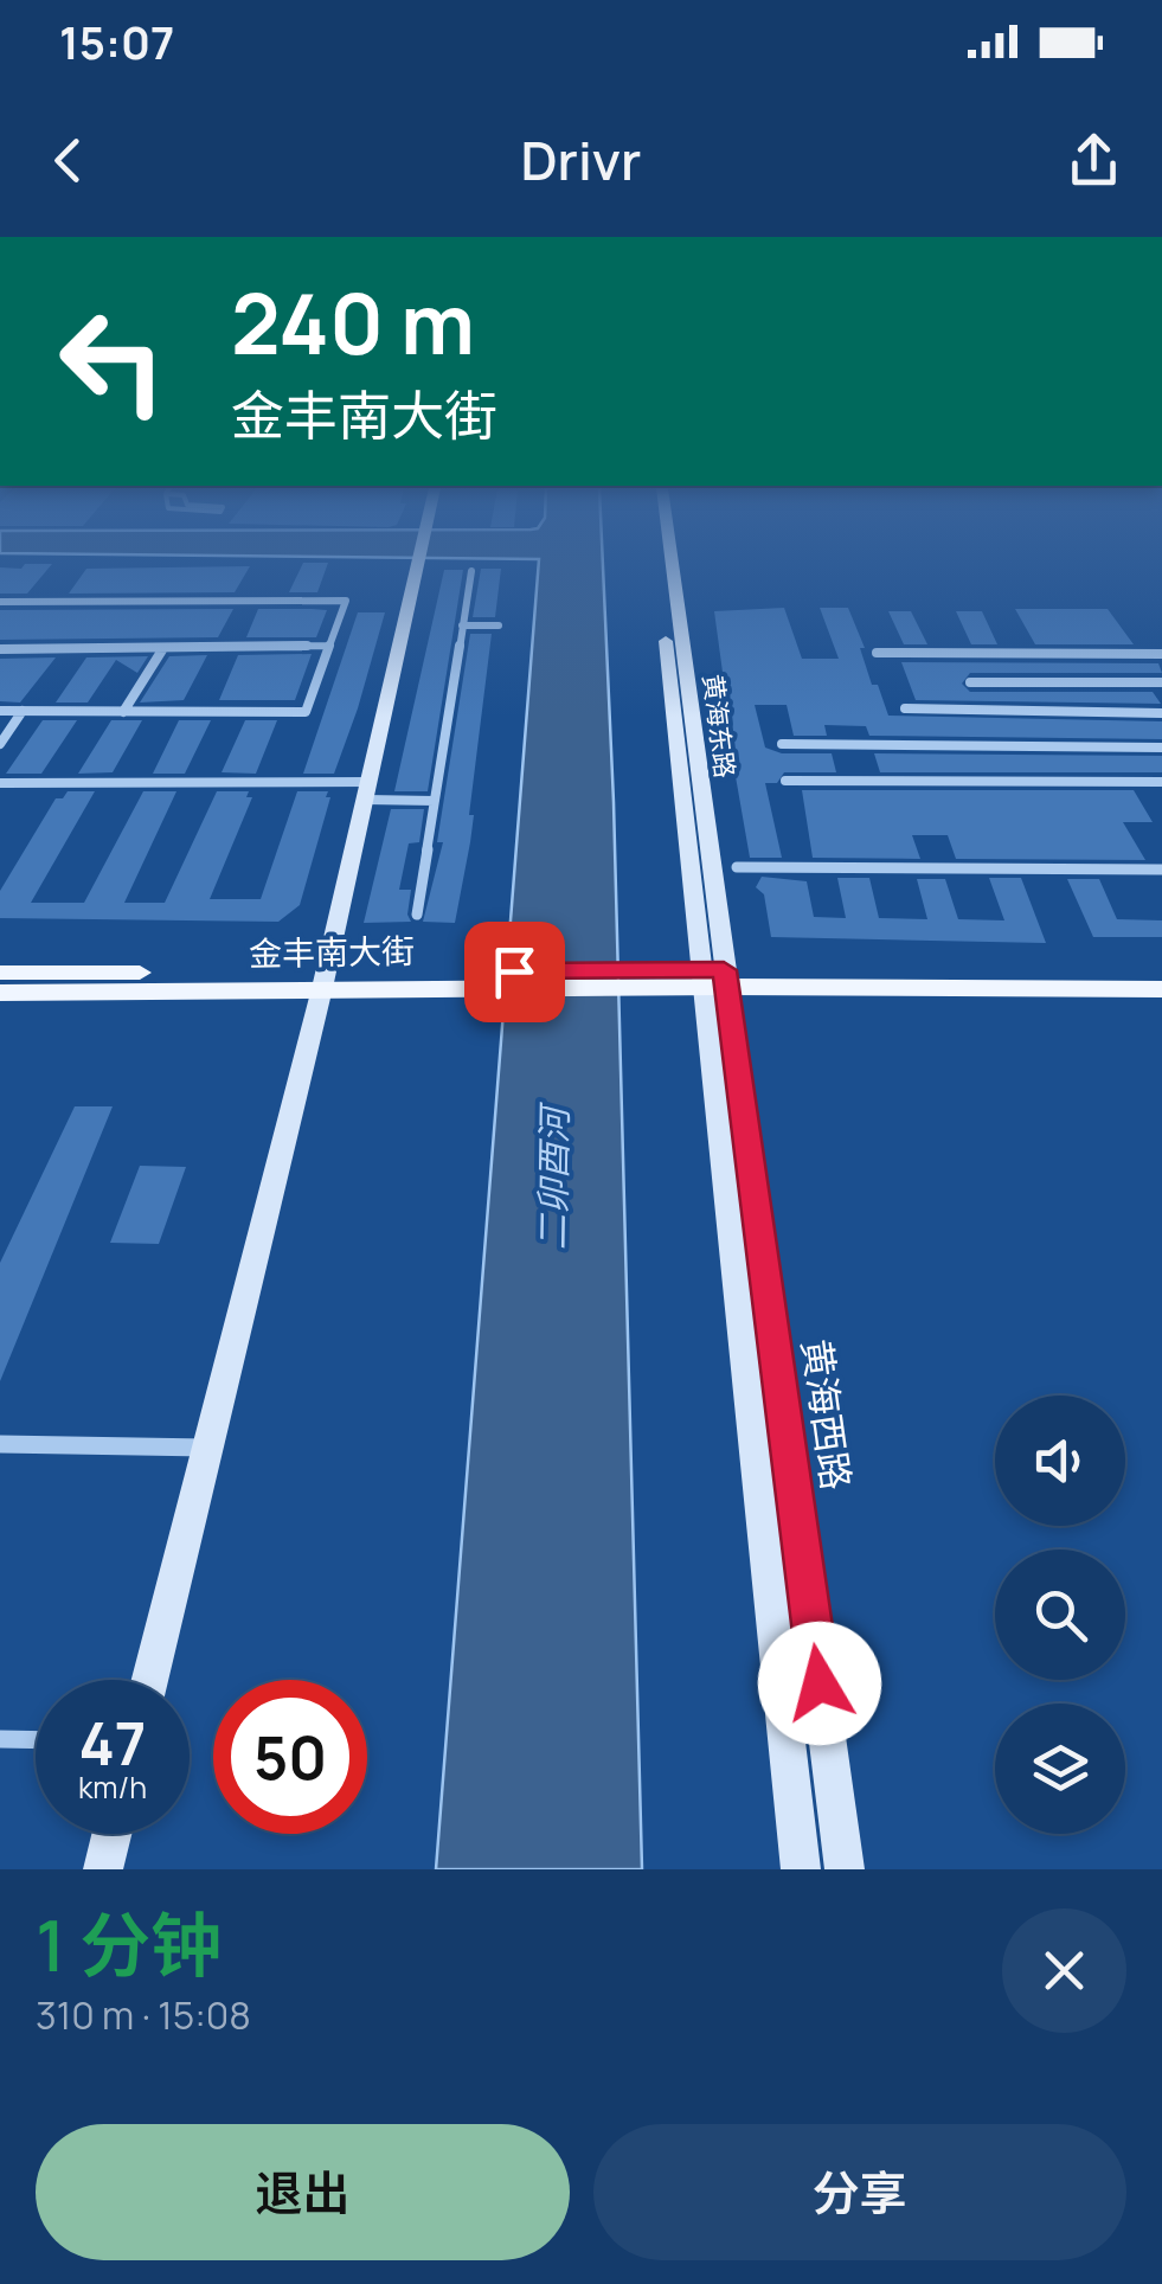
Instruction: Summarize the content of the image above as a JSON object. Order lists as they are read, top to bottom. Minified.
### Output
{"streets":{"main road":["黄海东路","金丰南大街","黄海西路"]},"crossings":[["黄海东路","金丰南大街"],["黄海东路","黄海西路"],["金丰南大街","黄海西路"]],"water":["二卯酉河"],"page":{"status":"15:07","header":"Drivr","turn":["240 m","金丰南大街"],"speed":"47 km/h","limit":"50","heading":["1 分钟","310 m · 15:08"],"buttons":["退出","分享"]}}
